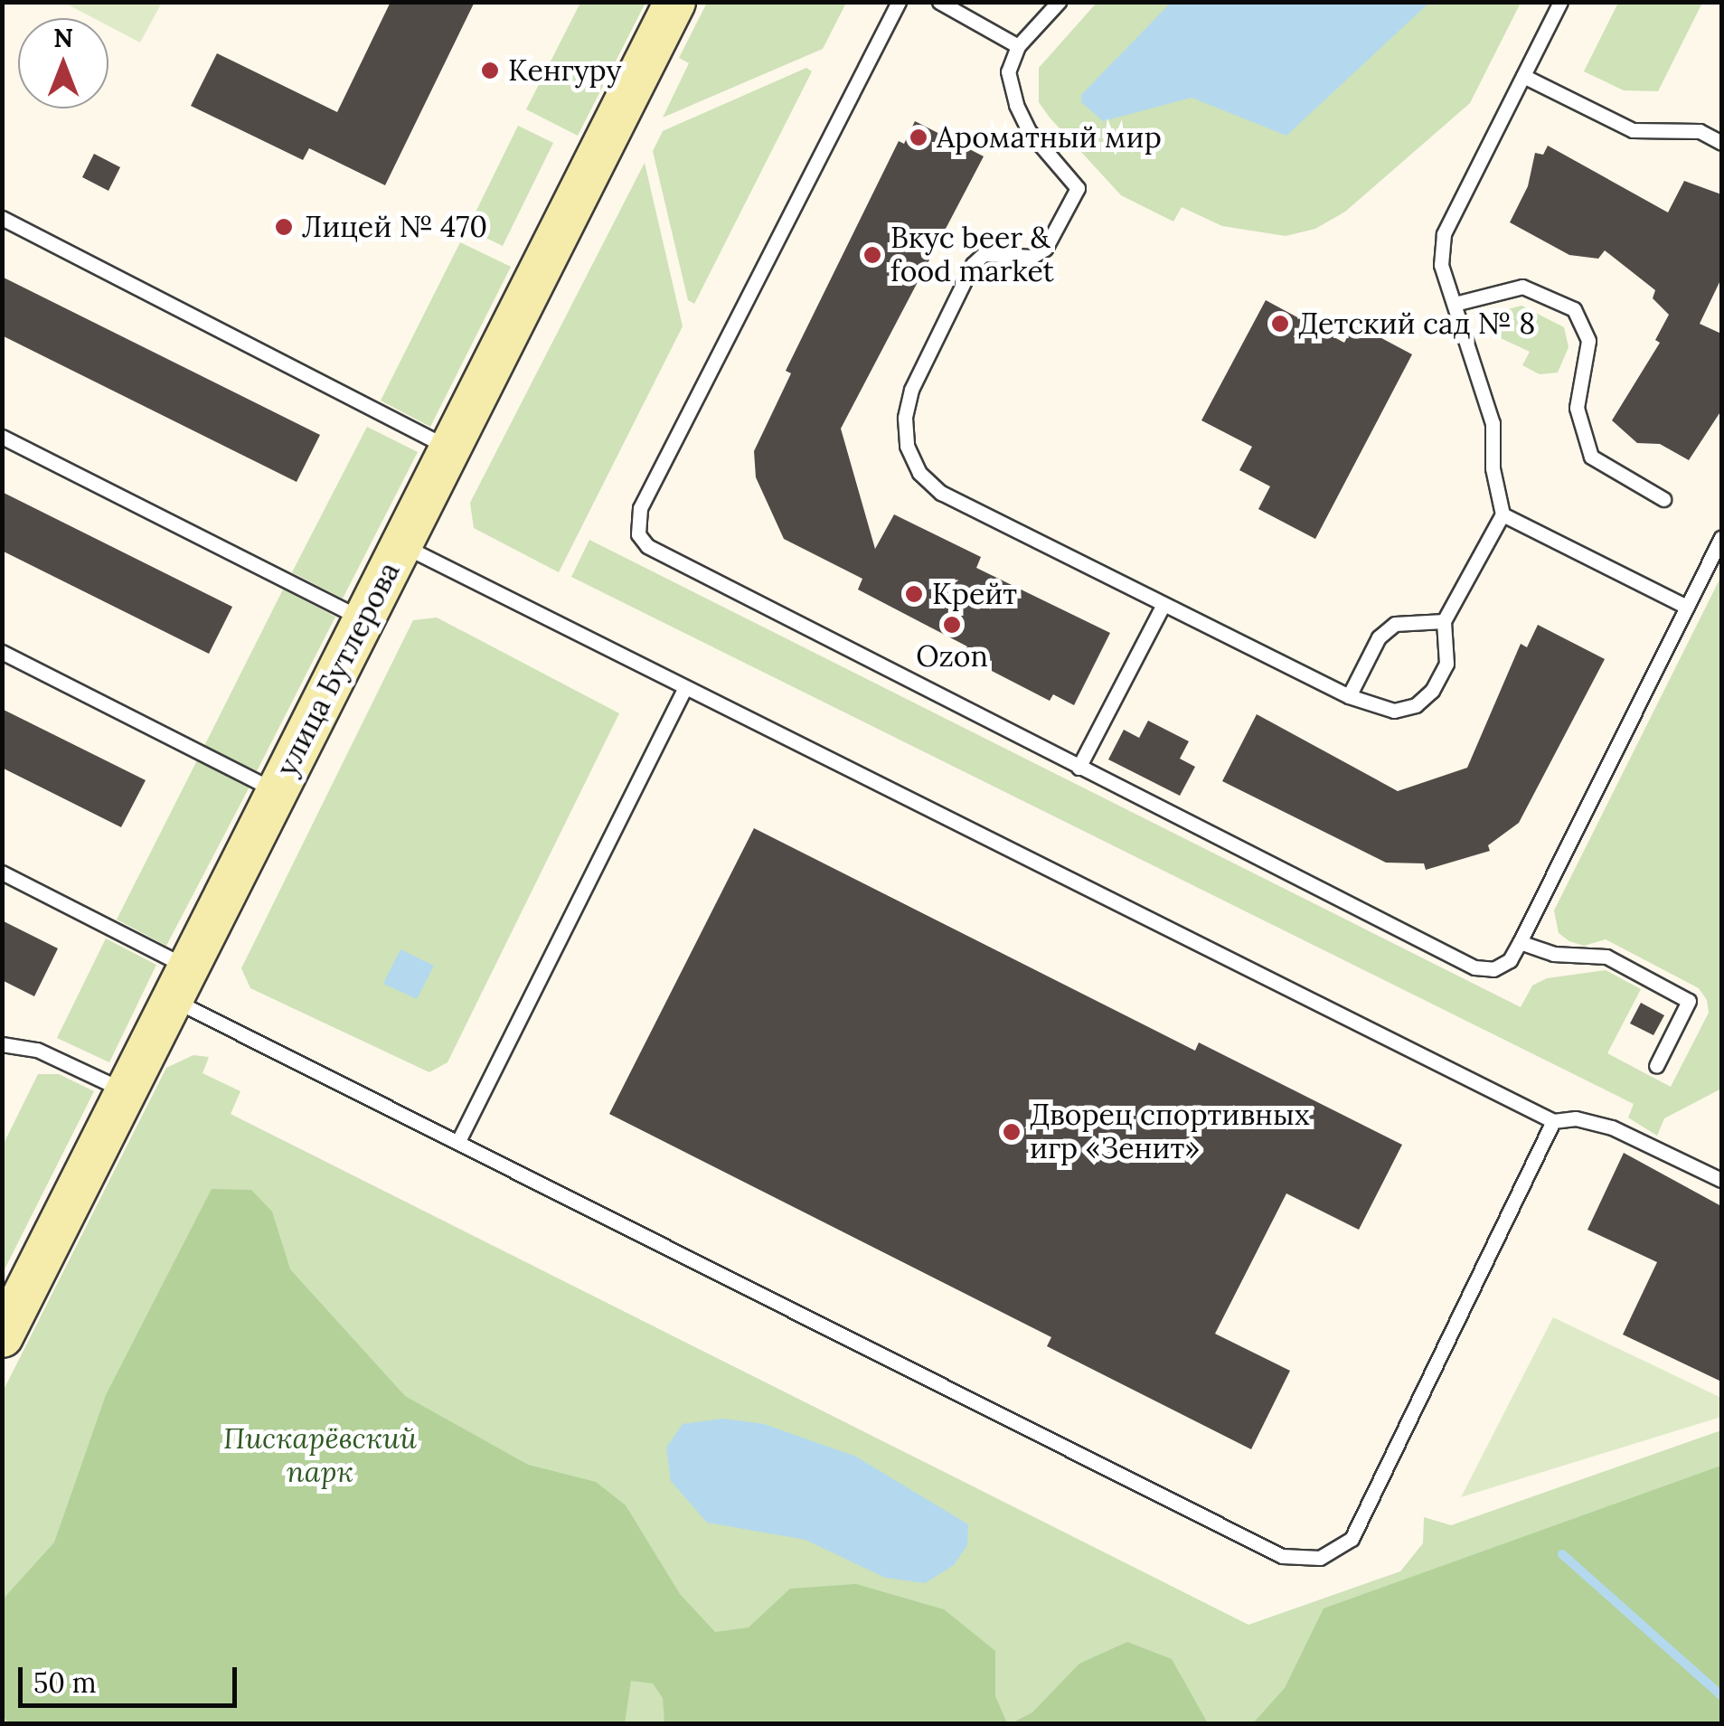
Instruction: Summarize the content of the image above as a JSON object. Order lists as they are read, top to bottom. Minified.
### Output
{"streets":{"street":["улица Бутлерова"]},"parks":["Пискарёвский парк"],"places":["Кенгуру","Ароматный мир","Лицей № 470","Вкус beer & food market","Детский сад № 8","Крейт","Ozon","Дворец спортивных игр «Зенит»"],"scale_bar":"50 m","north":"top"}
